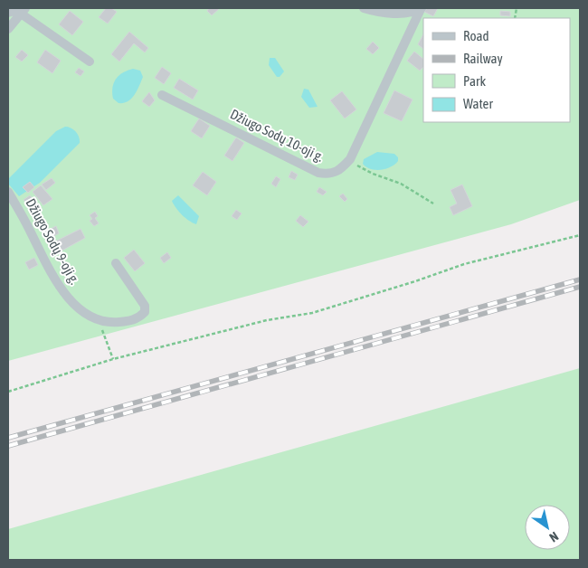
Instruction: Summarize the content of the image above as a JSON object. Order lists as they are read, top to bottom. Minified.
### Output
{"streets":{"street":["Džiugo Sodų 10-oji g.","Džiugo Sodų 9-oji g."]},"legend":["Road","Railway","Park","Water"],"north":"bottom right"}
